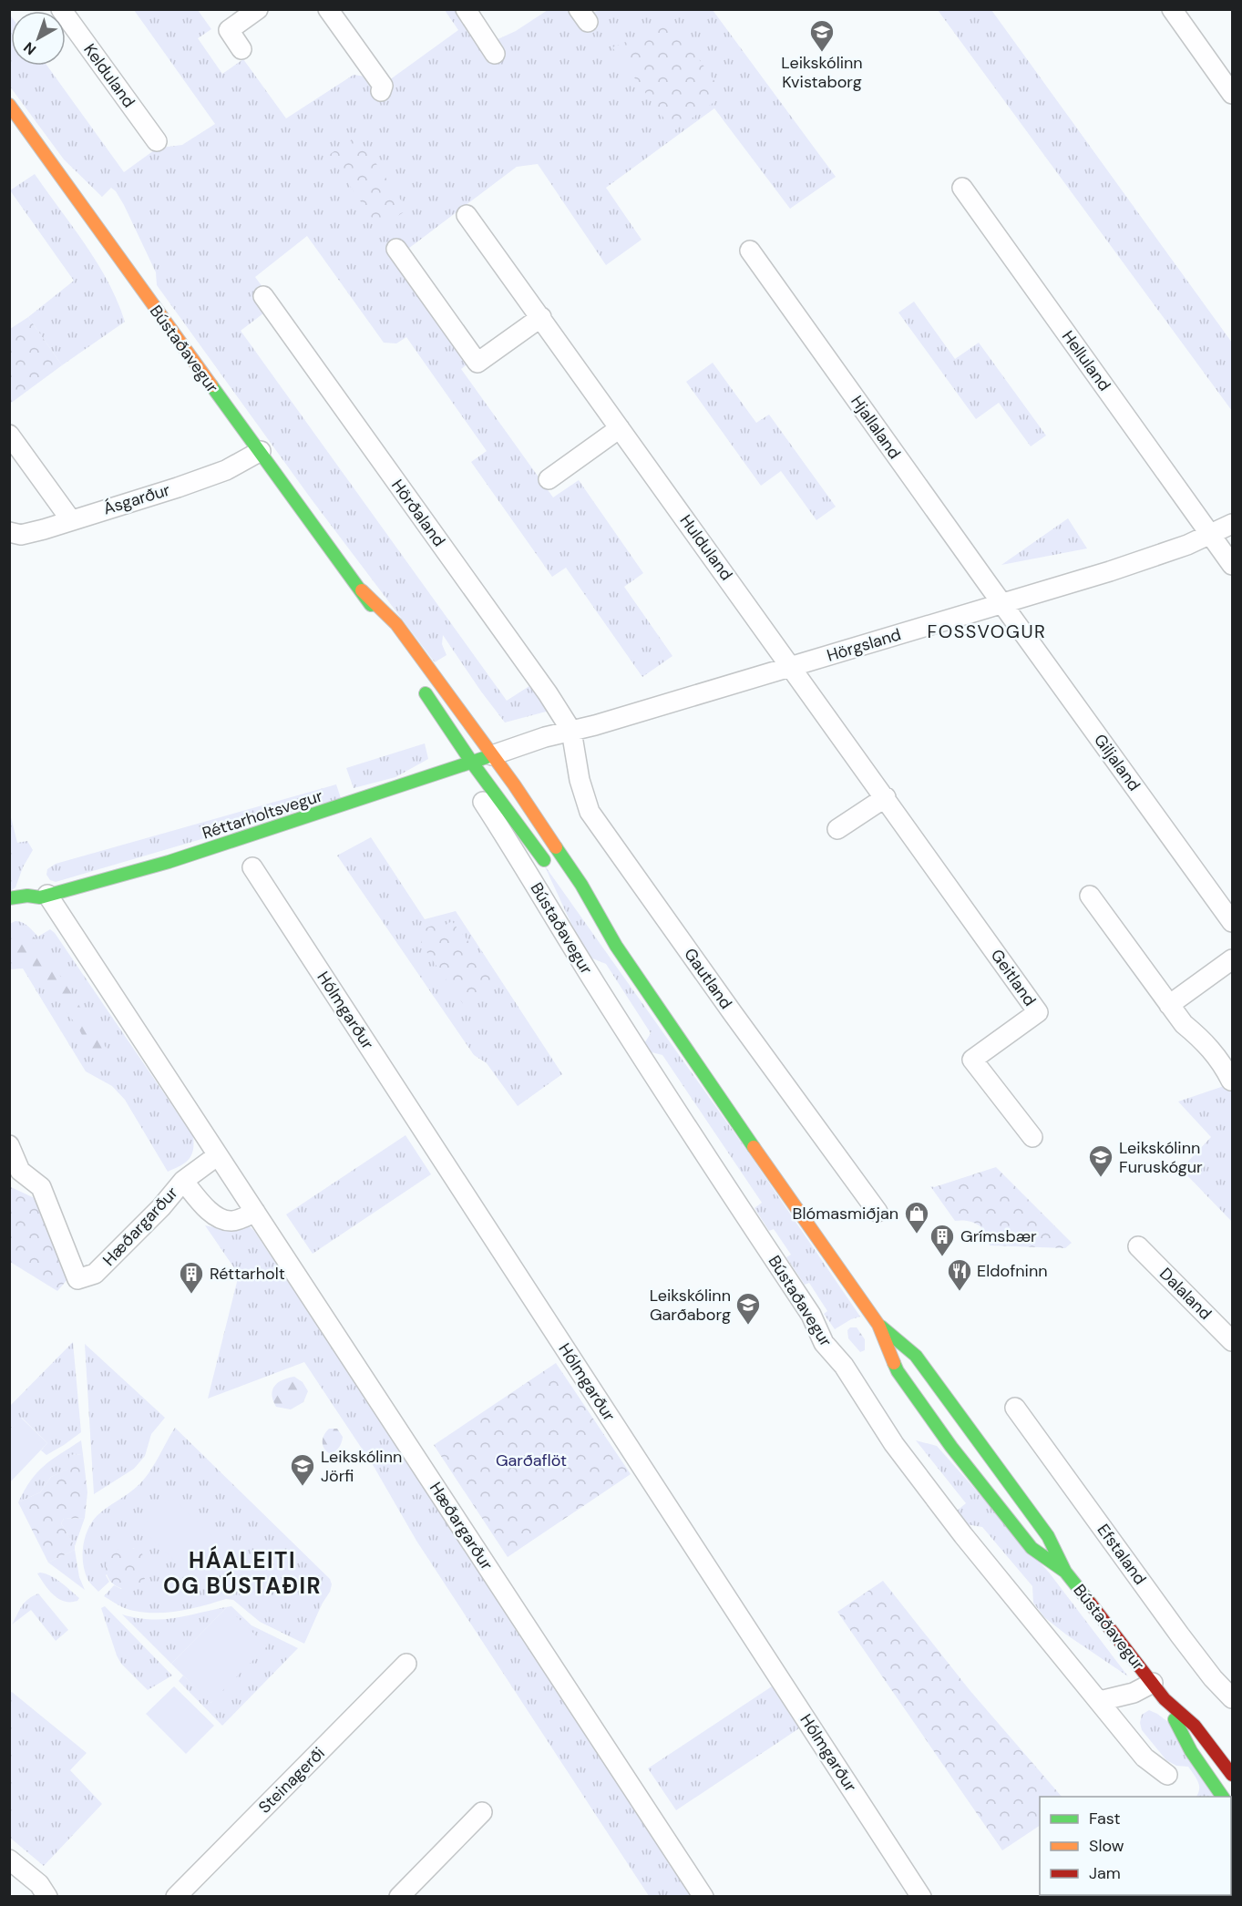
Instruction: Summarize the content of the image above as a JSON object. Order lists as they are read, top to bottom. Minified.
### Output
{"streets":{"main road":["Bústaðavegur","Réttarholtsvegur"],"street":["Kelduland","Helluland","Hjallaland","Ásgarður","Hörðaland","Hulduland","Hörgsland","Giljaland","Geitland","Gautland","Hólmgarður","Hæðargarður","Dalaland","Efstaland","Steinagerði"]},"crossings":[["Bústaðavegur","Ásgarður"],["Bústaðavegur","Hörgsland"],["Bústaðavegur","Réttarholtsvegur"],["Helluland","Hörgsland"],["Hjallaland","Hörgsland"],["Hjallaland","Giljaland"],["Hörðaland","Hörgsland"],["Hörðaland","Gautland"],["Hulduland","Hörgsland"],["Hulduland","Geitland"],["Hörgsland","Giljaland"],["Hörgsland","Réttarholtsvegur"],["Hörgsland","Geitland"],["Hörgsland","Gautland"],["Réttarholtsvegur","Hæðargarður"]],"districts":["FOSSVOGUR","HÁALEITI OG BÚSTAÐIR"],"parks":["Garðaflöt"],"places":{"school or university":["Leikskólinn Kvistaborg","Leikskólinn Furuskógur","Leikskólinn Garðaborg","Leikskólinn Jörfi"],"shop":["Blómasmiðjan"],"building":["Grímsbær","Réttarholt"],"restaurant":["Eldofninn"]},"legend":["Fast","Slow","Jam"],"north":"bottom left"}
